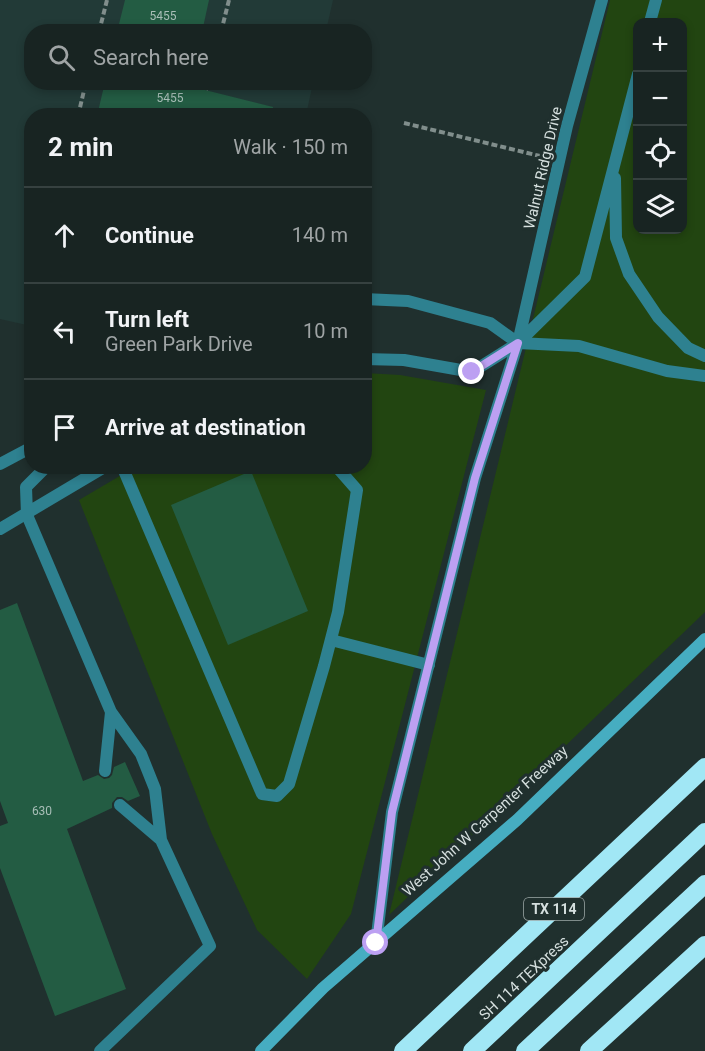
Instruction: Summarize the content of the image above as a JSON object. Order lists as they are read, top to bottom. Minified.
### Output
{"streets":{"highway":["TX 114","SH 114 TEXpress"],"main road":["West John W Carpenter Freeway"],"street":["Walnut Ridge Drive"]},"crossings":[["Walnut Ridge Drive","West John W Carpenter Freeway"]],"house_numbers":["5455","5455","630"],"page":{"map_buttons":["+","−"],"search":"Search here","heading":["2 min","Walk · 150 m"],"list":[["Continue","140 m"],["Turn left","Green Park Drive","10 m"],"Arrive at destination"]}}
